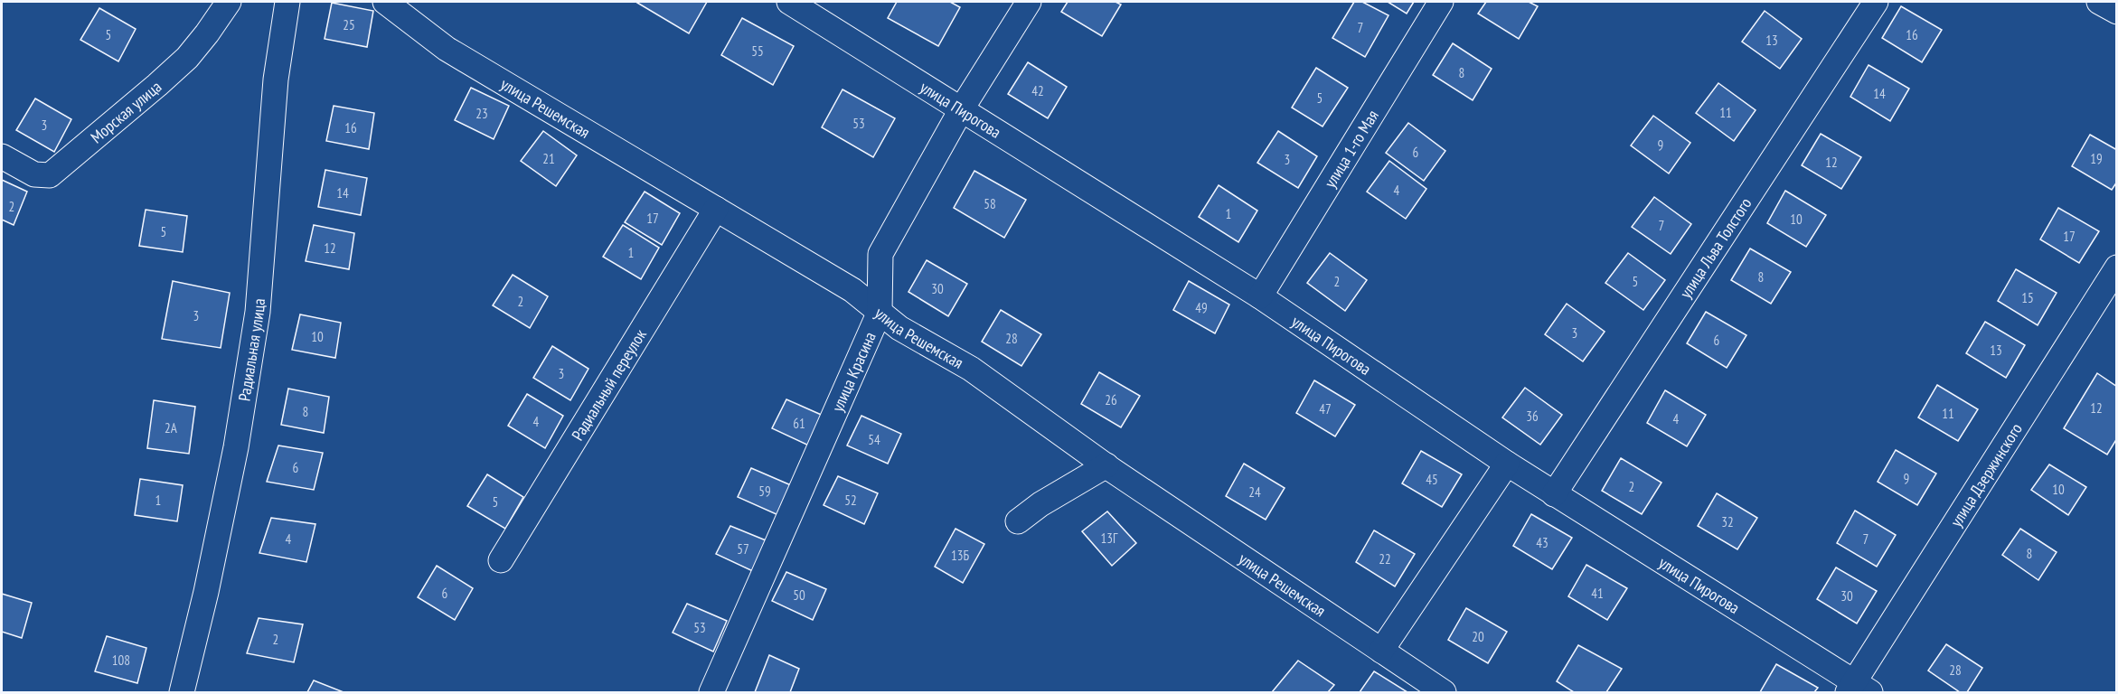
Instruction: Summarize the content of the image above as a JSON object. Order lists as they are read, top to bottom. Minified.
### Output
{"streets":{"street":["улица Решемская","улица Пирогова","Морская улица","улица 1-го Мая","улица Льва Толстого","Радиальная улица","улица Красина","Радиальный переулок","улица Дзержинского"]},"crossings":[["улица Решемская","улица Красина"],["улица Решемская","Радиальный переулок"],["улица Пирогова","улица 1-го Мая"],["улица Пирогова","улица Льва Толстого"],["улица Пирогова","улица Красина"],["улица Пирогова","улица Дзержинского"]],"house_numbers":["25","7","5","16","13","55","8","42","14","5","11","23","53","3","16","9","6","21","19","3","12","4","14","58","2","1","17","10","7","5","17","12","1","8","2","5","30","15","2","49","3","3","10","28","6","13","3","26","12","47","8","11","36","4","4","61","2А","54","6","9","45","2","10","59","24","1","52","5","32","13Г","4","7","43","57","8","13Б","22","6","41","50","30","53","20","2","108","28"]}
